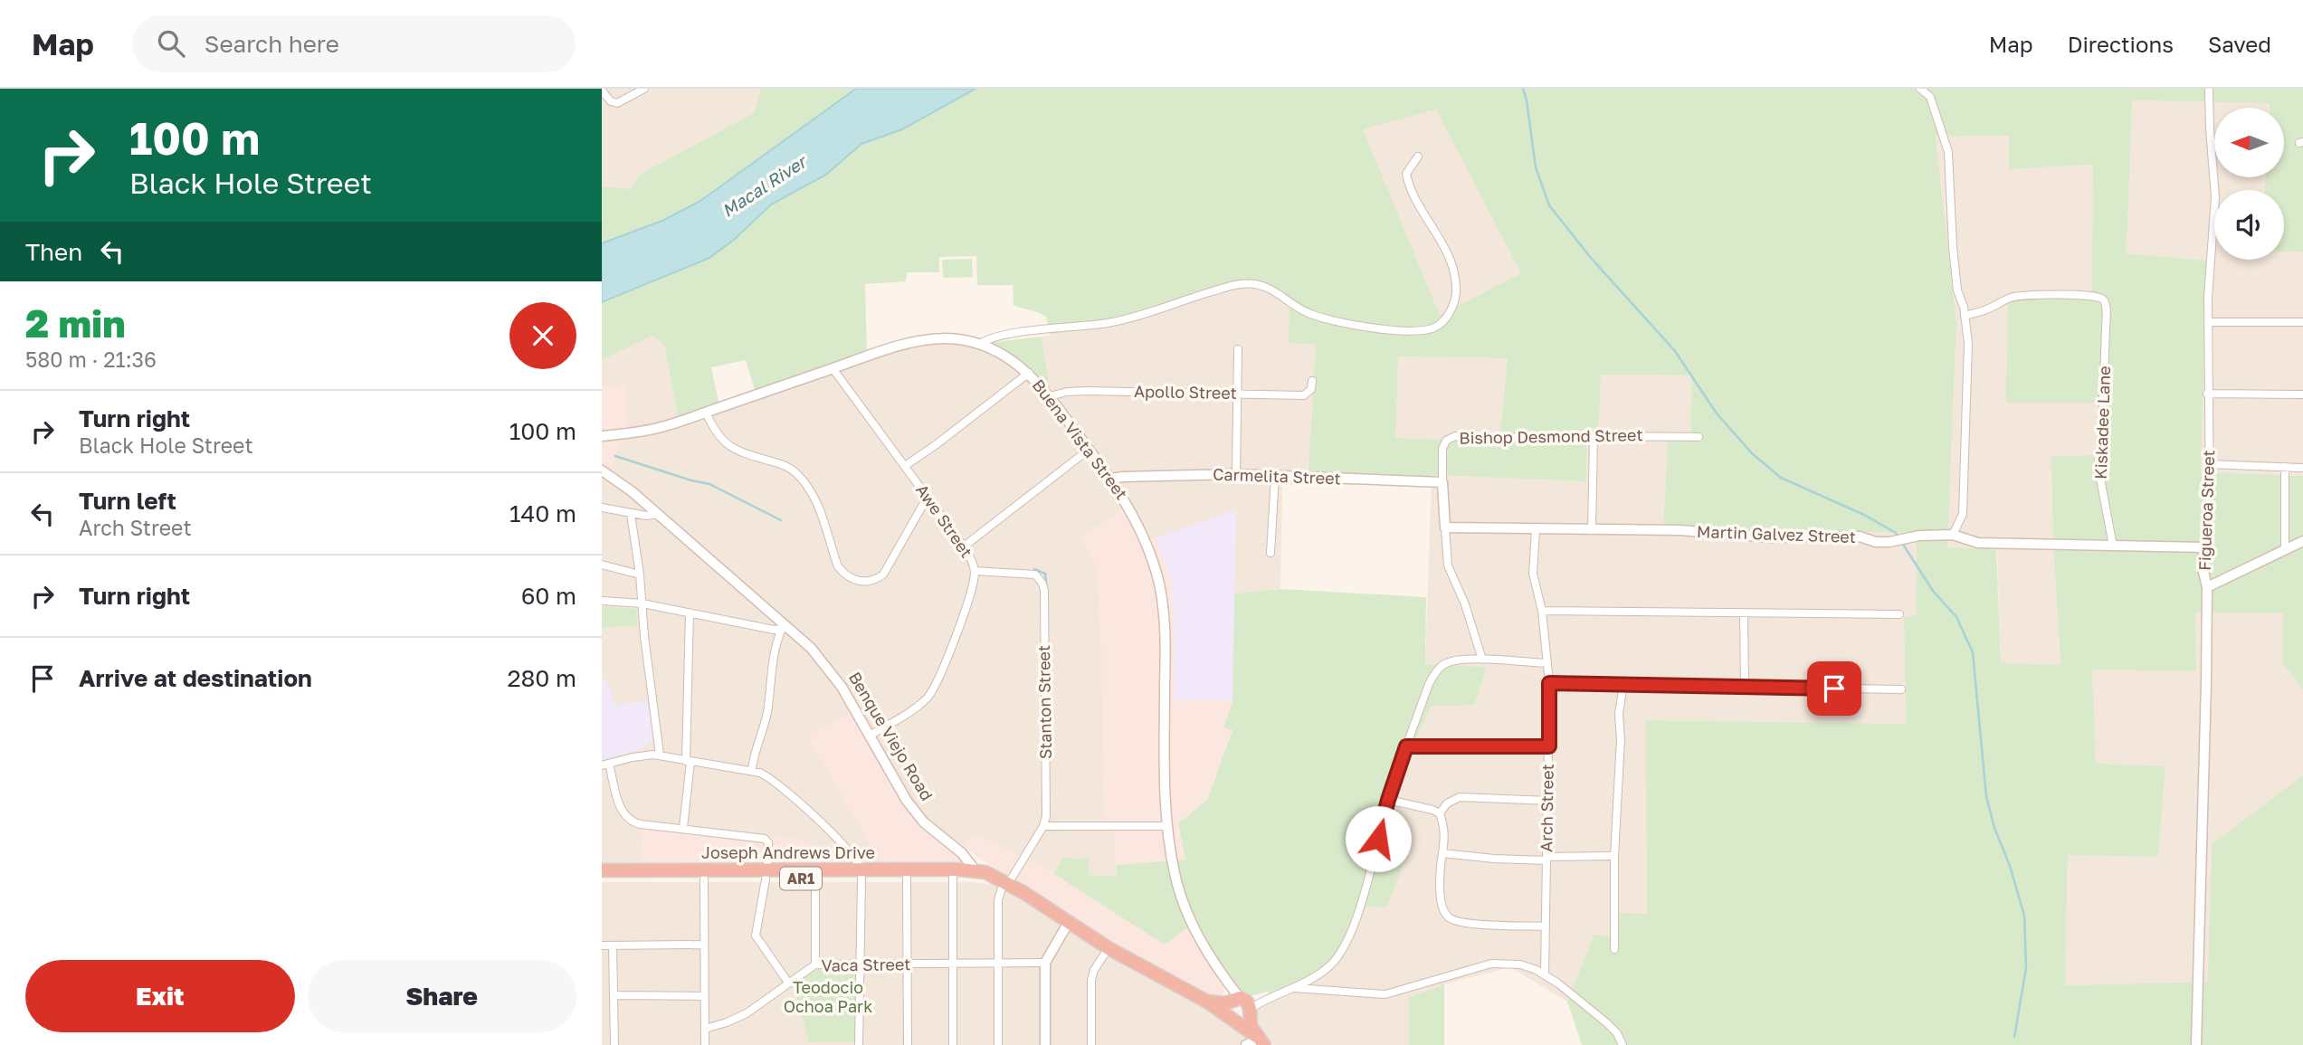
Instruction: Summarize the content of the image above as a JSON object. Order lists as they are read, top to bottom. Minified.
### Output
{"streets":{"highway":["Benque Viejo Road","Joseph Andrews Drive","AR1"],"street":["Apollo Street","Kiskadee Lane","Bishop Desmond Street","Buena Vista Street","Carmelita Street","Figueroa Street","Awe Street","Martin Galvez Street","Stanton Street","Arch Street","Vaca Street"]},"crossings":[["Apollo Street","Buena Vista Street"],["Kiskadee Lane","Martin Galvez Street"],["Bishop Desmond Street","Carmelita Street"],["Buena Vista Street","Carmelita Street"],["Buena Vista Street","Awe Street"],["Buena Vista Street","Benque Viejo Road"],["Buena Vista Street","AR1"],["Figueroa Street","Martin Galvez Street"],["Awe Street","Stanton Street"],["Awe Street","Benque Viejo Road"],["Martin Galvez Street","Arch Street"],["Stanton Street","Benque Viejo Road"],["Stanton Street","Joseph Andrews Drive"],["Benque Viejo Road","Joseph Andrews Drive"],["Benque Viejo Road","AR1"]],"water":["Macal River"],"parks":["Teodocio Ochoa Park"],"north":"left","page":{"header":"Map","search":"Search here","nav":["Map","Directions","Saved"],"turn":["100 m","Black Hole Street"],"then":"Then","heading":["2 min","580 m · 21:36"],"list":[{"name":"Turn right","note":"Black Hole Street","value":"100 m"},{"name":"Turn left","note":"Arch Street","value":"140 m"},{"name":"Turn right","value":"60 m"},{"name":"Arrive at destination","value":"280 m"}],"buttons":["Exit","Share"]}}
